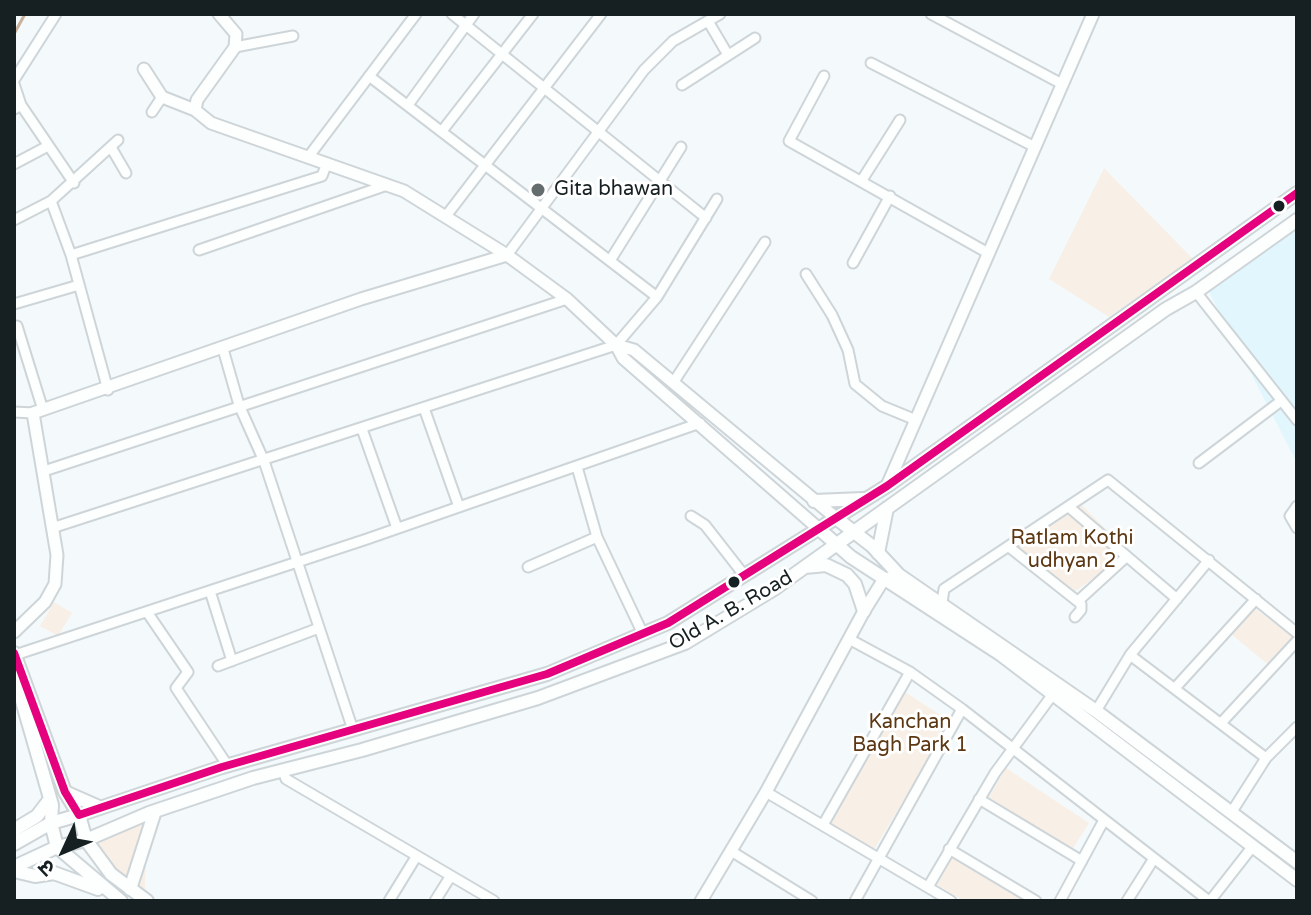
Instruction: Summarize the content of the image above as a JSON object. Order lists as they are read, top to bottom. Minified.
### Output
{"streets":{"main road":["Old A. B. Road"]},"parks":["Ratlam Kothi udhyan 2","Kanchan Bagh Park 1"],"places":["Gita bhawan"],"north":"bottom left"}
